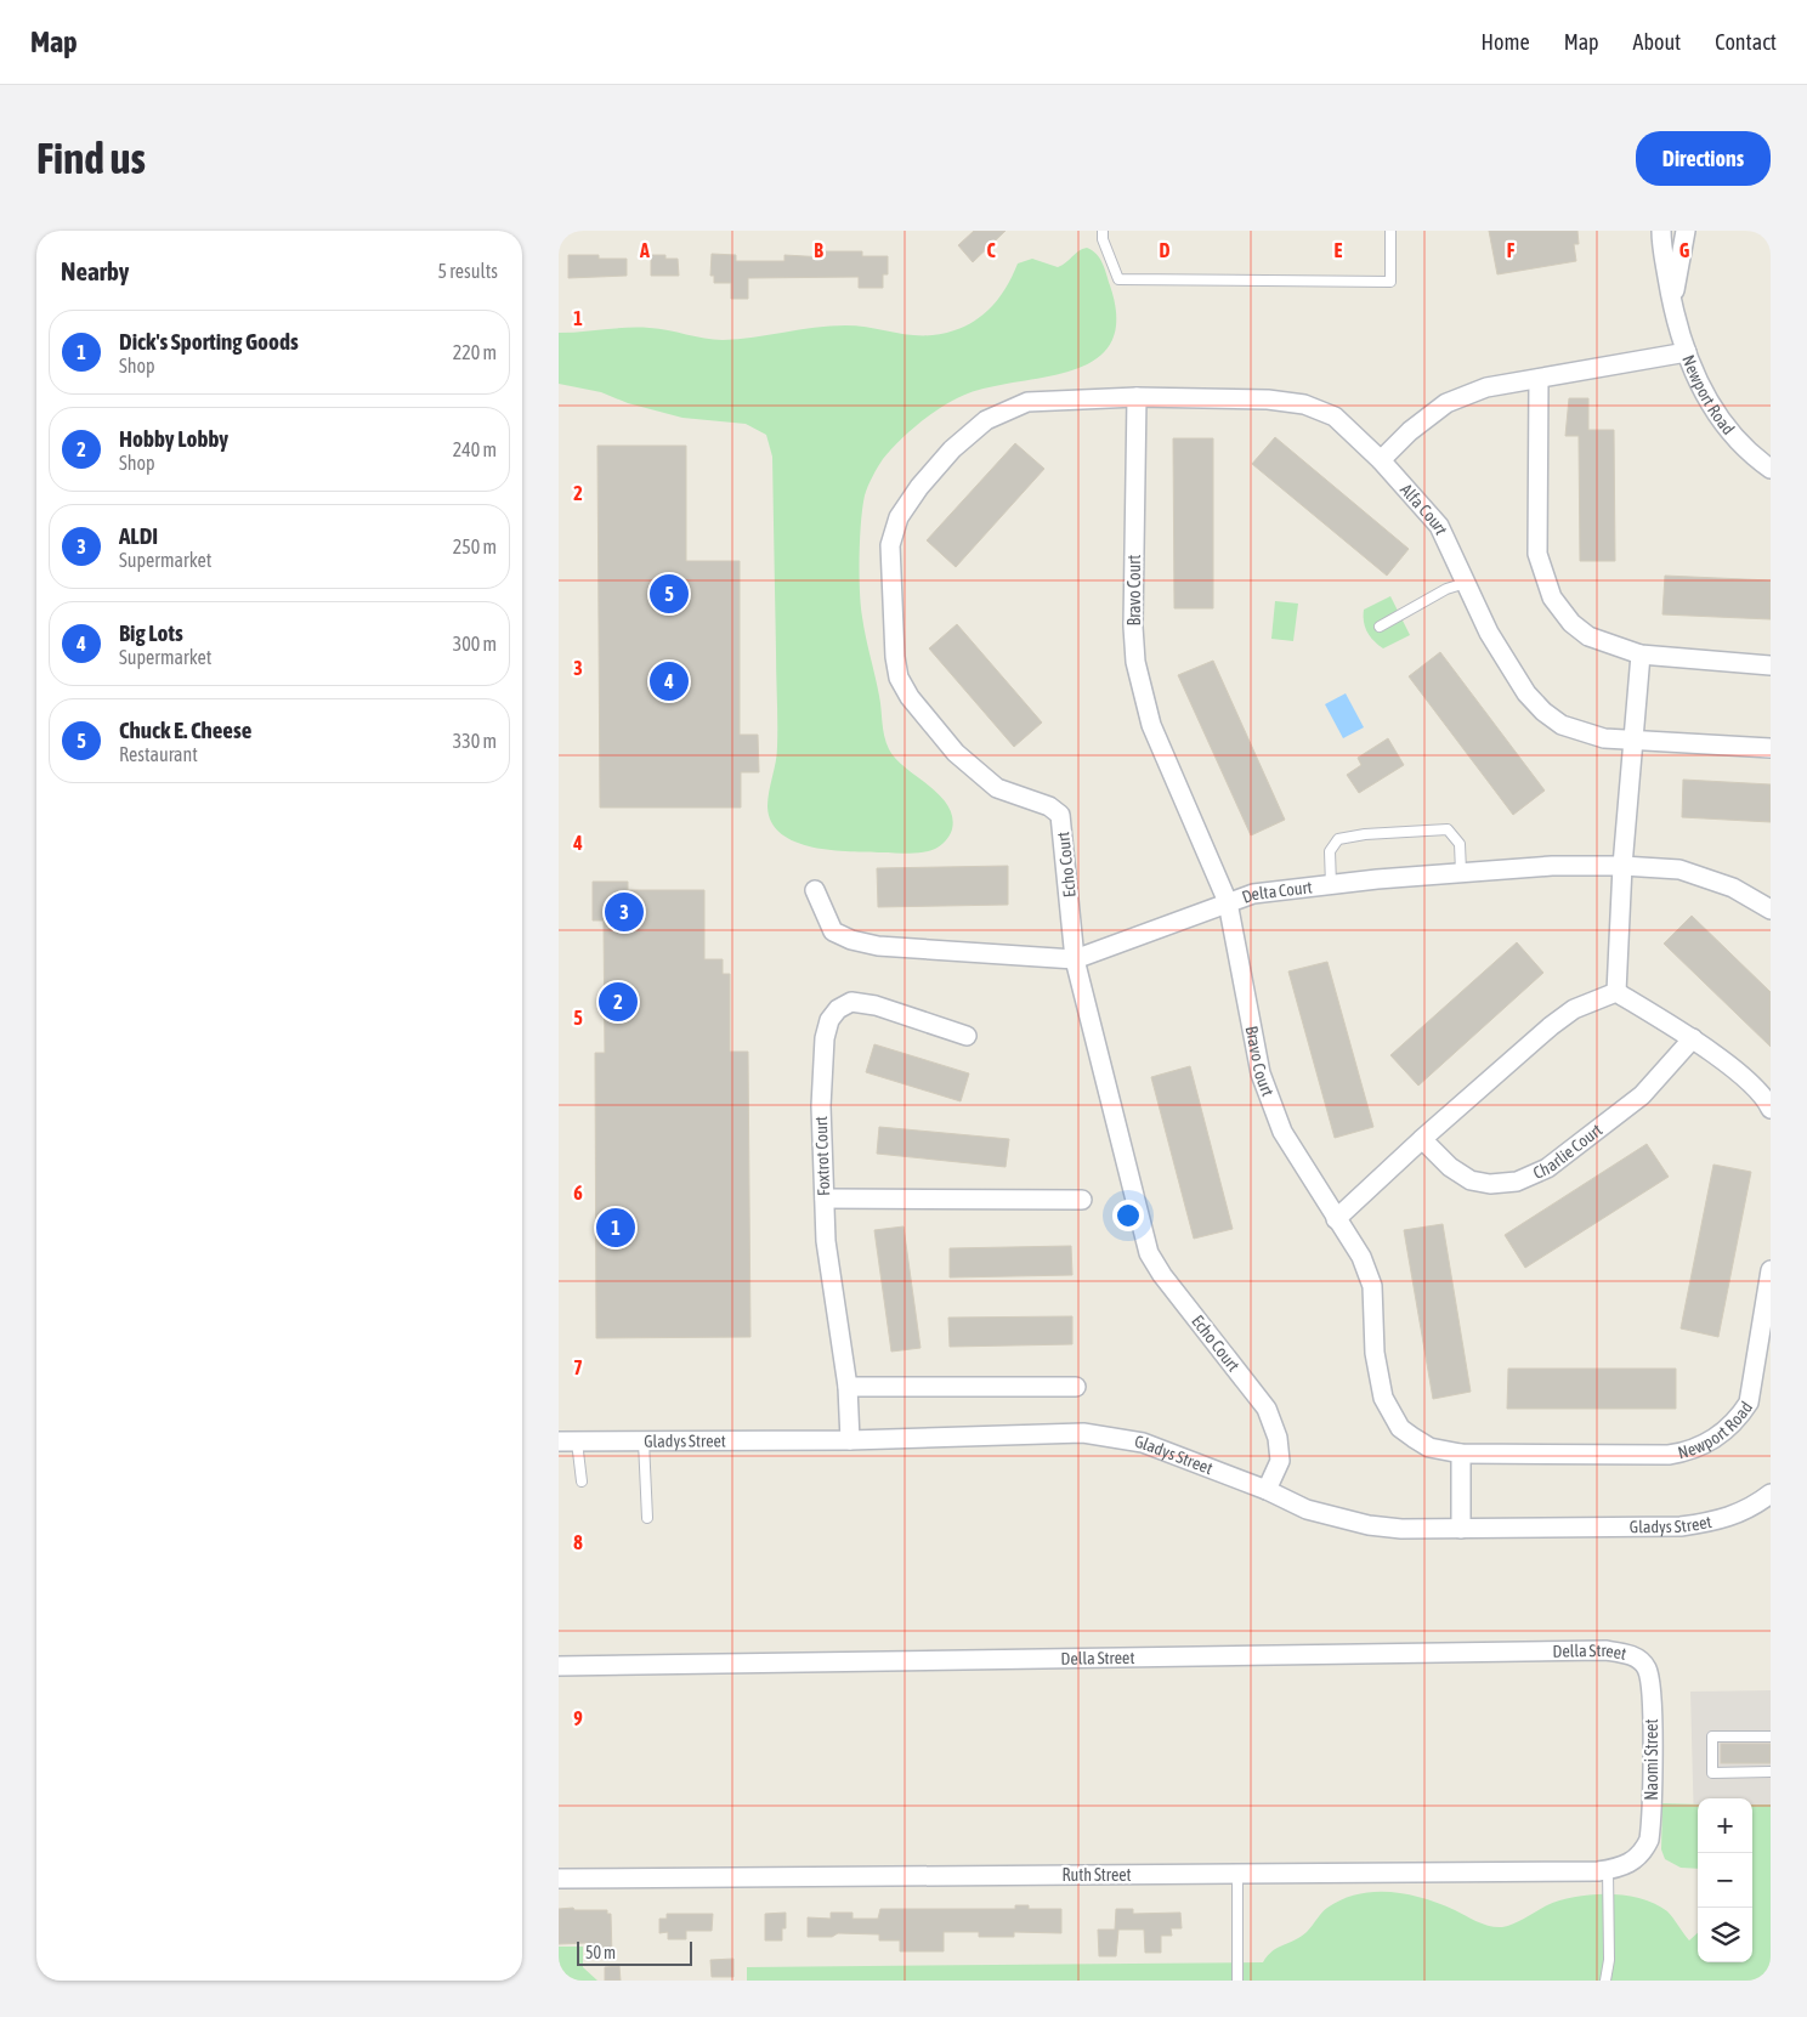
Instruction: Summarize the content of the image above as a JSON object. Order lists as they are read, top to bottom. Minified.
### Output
{"streets":{"street":["Newport Road","Alfa Court","Bravo Court","Echo Court","Delta Court","Charlie Court","Foxtrot Court","Gladys Street","Della Street","Naomi Street","Ruth Street"]},"crossings":[["Newport Road","Bravo Court"],["Alfa Court","Bravo Court"],["Alfa Court","Echo Court"],["Bravo Court","Echo Court"],["Bravo Court","Delta Court"],["Echo Court","Delta Court"],["Echo Court","Gladys Street"],["Foxtrot Court","Gladys Street"],["Della Street","Naomi Street"],["Naomi Street","Ruth Street"]],"scale_bar":"50 m","page":{"header":"Map","nav":["Home","Map","About","Contact"],"buttons":"Directions","title":"Find us","heading":["Nearby","5 results"],"list":[{"mark":"1","name":"Dick's Sporting Goods","note":"Shop","value":"220 m"},{"mark":"2","name":"Hobby Lobby","note":"Shop","value":"240 m"},{"mark":"3","name":"ALDI","note":"Supermarket","value":"250 m"},{"mark":"4","name":"Big Lots","note":"Supermarket","value":"300 m"},{"mark":"5","name":"Chuck E. Cheese","note":"Restaurant","value":"330 m"}],"pins":["5","4","3","2","1"],"map_buttons":["+","−"],"scale":"50 m"},"grid":{"columns":["A","B","C","D","E","F","G"],"rows":["1","2","3","4","5","6","7","8","9"]}}
